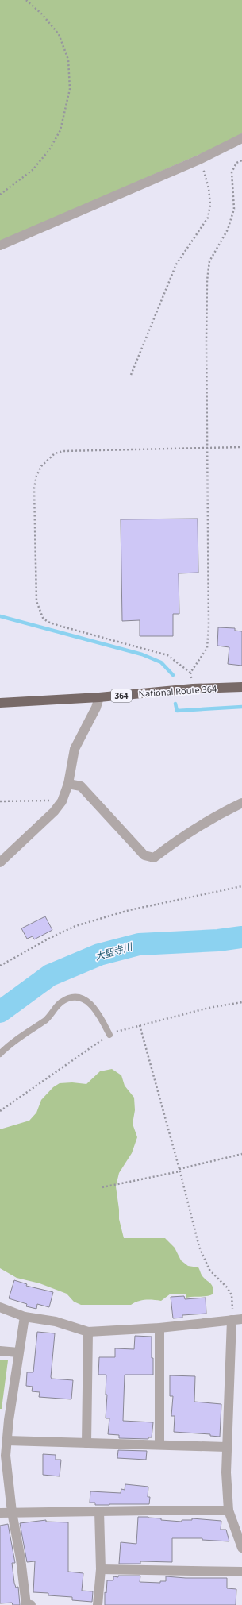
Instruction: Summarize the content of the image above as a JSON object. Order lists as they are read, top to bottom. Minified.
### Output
{"streets":{"highway":["National Route 364","364"]},"water":["大聖寺川"]}
